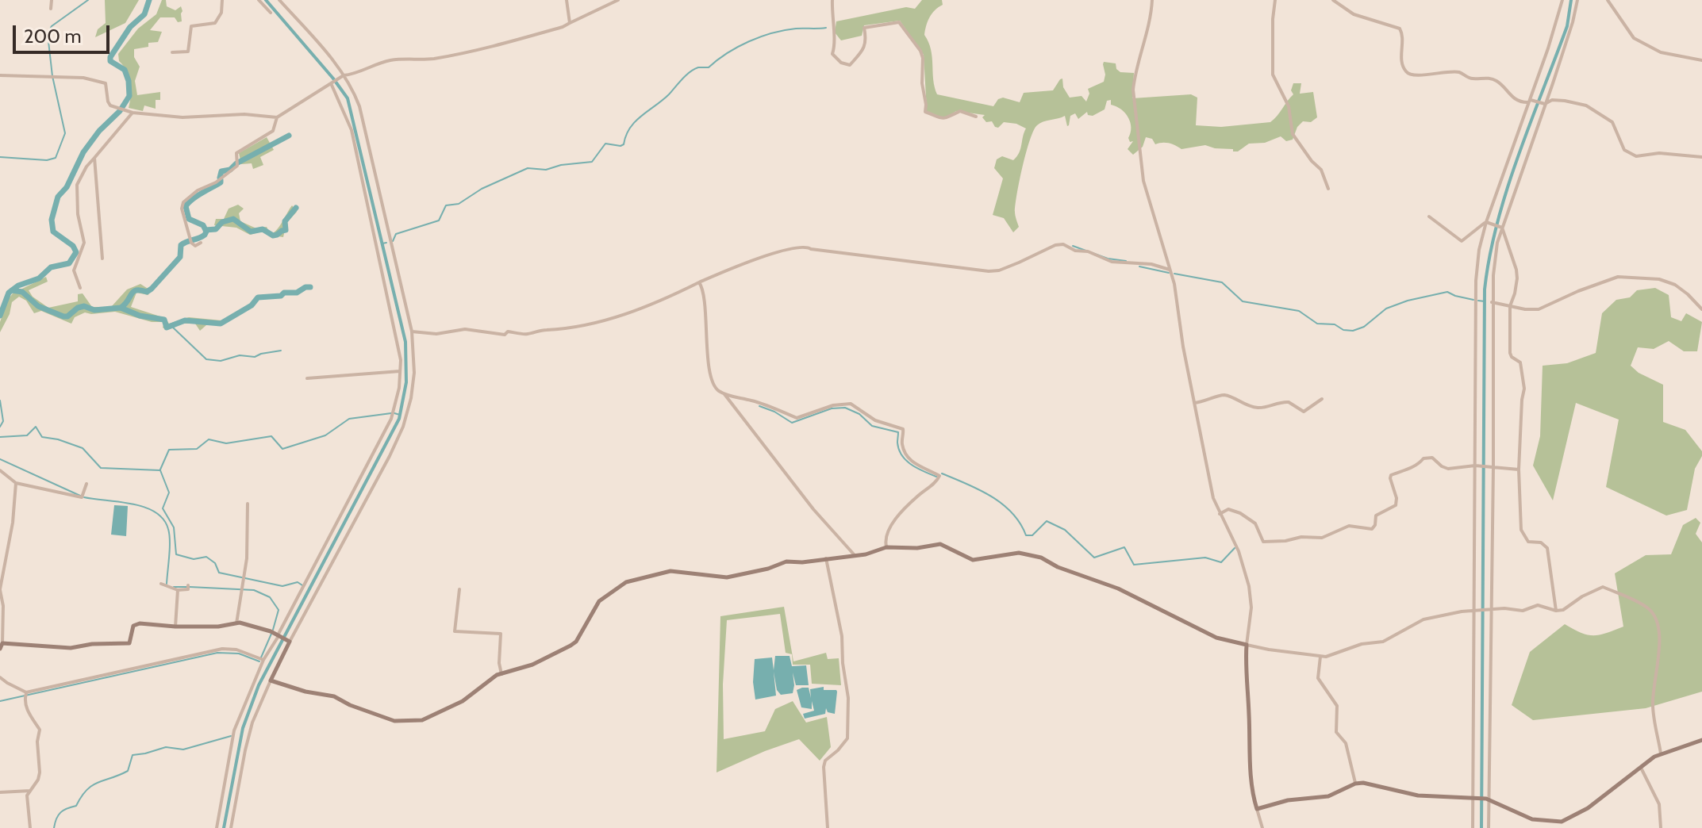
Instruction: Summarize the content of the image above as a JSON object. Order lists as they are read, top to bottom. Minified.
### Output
{"scale_bar":"200 m"}
